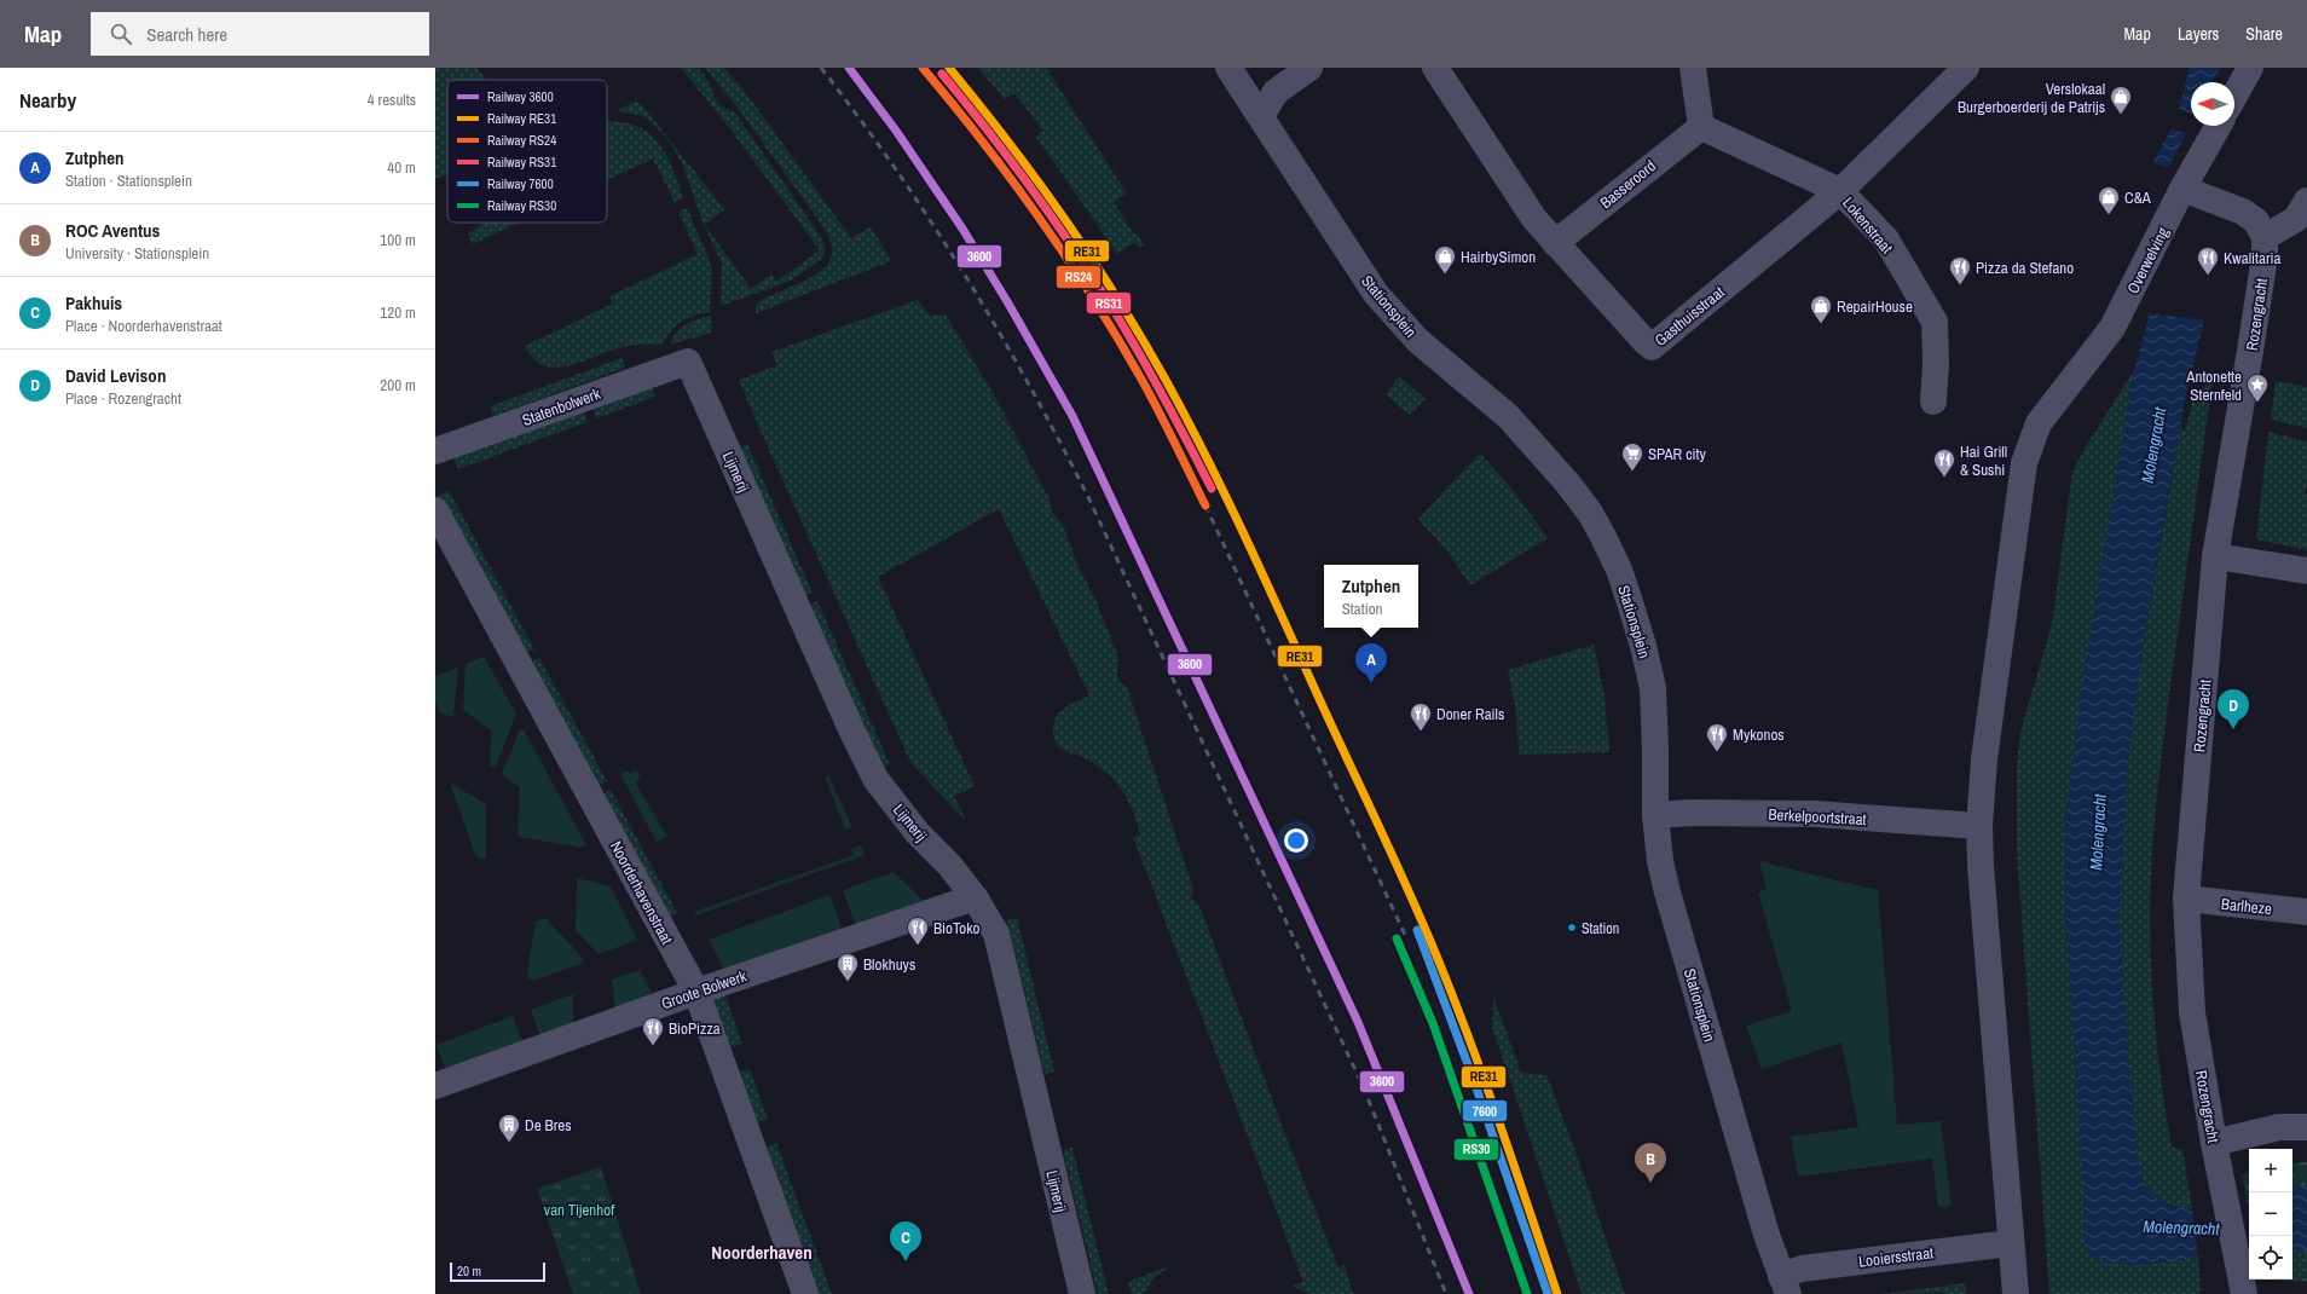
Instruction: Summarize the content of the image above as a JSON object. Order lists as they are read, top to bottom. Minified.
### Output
{"streets":{"street":["Basseroord","Lokenstraat","Overwelving","Stationsplein","Rozengracht","Gasthuisstraat","Statenbolwerk","Lijmerij","Berkelpoortstraat","Noorderhavenstraat","Barlheze","Groote Bolwerk","Looiersstraat"]},"crossings":[["Basseroord","Lokenstraat"],["Basseroord","Gasthuisstraat"],["Lokenstraat","Gasthuisstraat"],["Overwelving","Berkelpoortstraat"],["Stationsplein","Berkelpoortstraat"],["Stationsplein","Looiersstraat"],["Rozengracht","Barlheze"],["Statenbolwerk","Lijmerij"],["Lijmerij","Groote Bolwerk"],["Noorderhavenstraat","Groote Bolwerk"]],"districts":["Noorderhaven"],"water":["Molengracht"],"parks":["van Tijenhof"],"places":{"shop":["Verslokaal Burgerboerderij de Patrijs","C&A","HairbySimon","RepairHouse"],"restaurant":["Kwalitaria","Pizza da Stefano","Hai Grill & Sushi","Doner Rails","Mykonos","BioToko","BioPizza"],"place":["Antonette Sternfeld"],"supermarket":["SPAR city"],"other":["Station"],"building":["Blokhuys","De Bres"]},"lines":["rail line 3600","rail line RE31","rail line RS24","rail line RS31","rail line 7600","rail line RS30"],"legend":["Railway 3600","Railway RE31","Railway RS24","Railway RS31","Railway 7600","Railway RS30"],"scale_bar":"20 m","north":"left","page":{"header":"Map","search":"Search here","nav":["Map","Layers","Share"],"heading":["Nearby","4 results"],"list":[{"mark":"A","name":"Zutphen","note":"Station · Stationsplein","value":"40 m"},{"mark":"B","name":"ROC Aventus","note":"University · Stationsplein","value":"100 m"},{"mark":"C","name":"Pakhuis","note":"Place · Noorderhavenstraat","value":"120 m"},{"mark":"D","name":"David Levison","note":"Place · Rozengracht","value":"200 m"}],"popup":["Zutphen","Station"],"pins":["A","D","B","C"],"map_buttons":["+","−"],"scale":"20 m"}}
